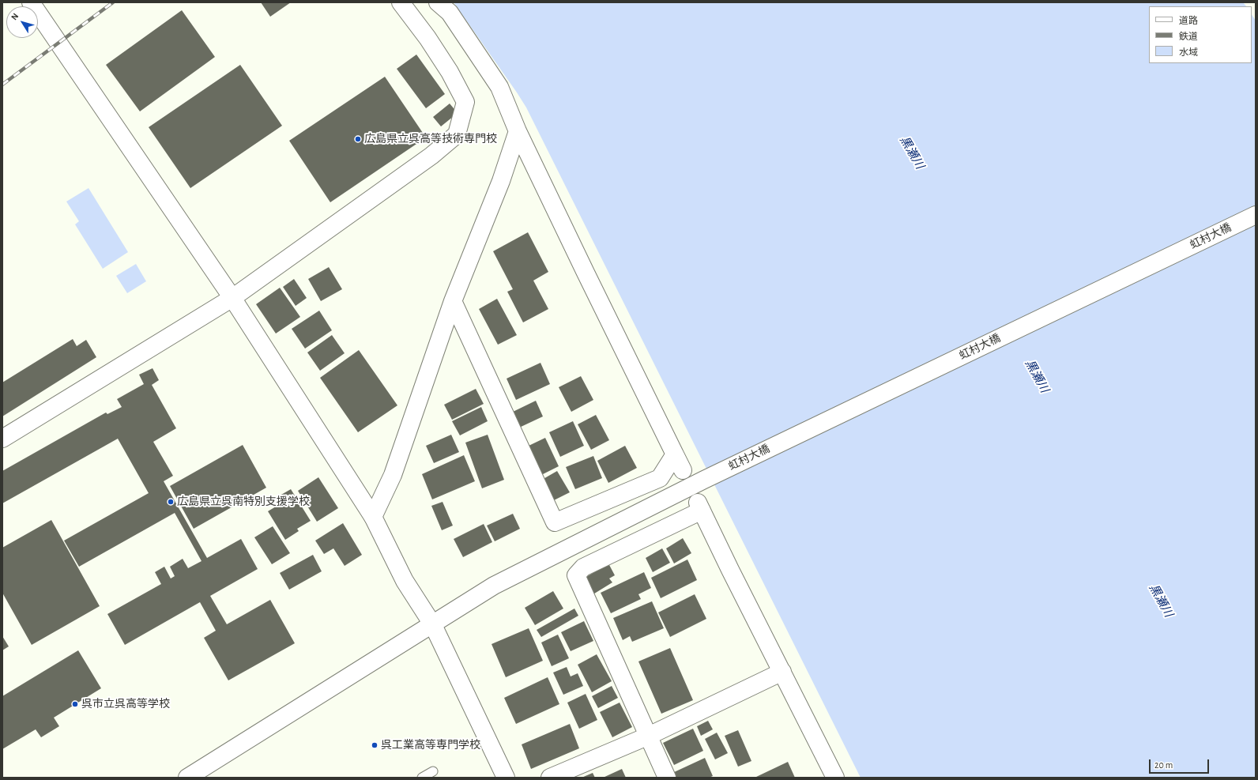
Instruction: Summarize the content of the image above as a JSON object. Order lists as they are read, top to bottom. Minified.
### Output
{"streets":{"street":["虹村大橋"]},"water":["黒瀬川"],"places":["広島県立呉高等技術専門校","広島県立呉南特別支援学校","呉市立呉高等学校","呉工業高等専門学校"],"legend":["道路","鉄道","水域"],"scale_bar":"20 m","north":"top left"}
